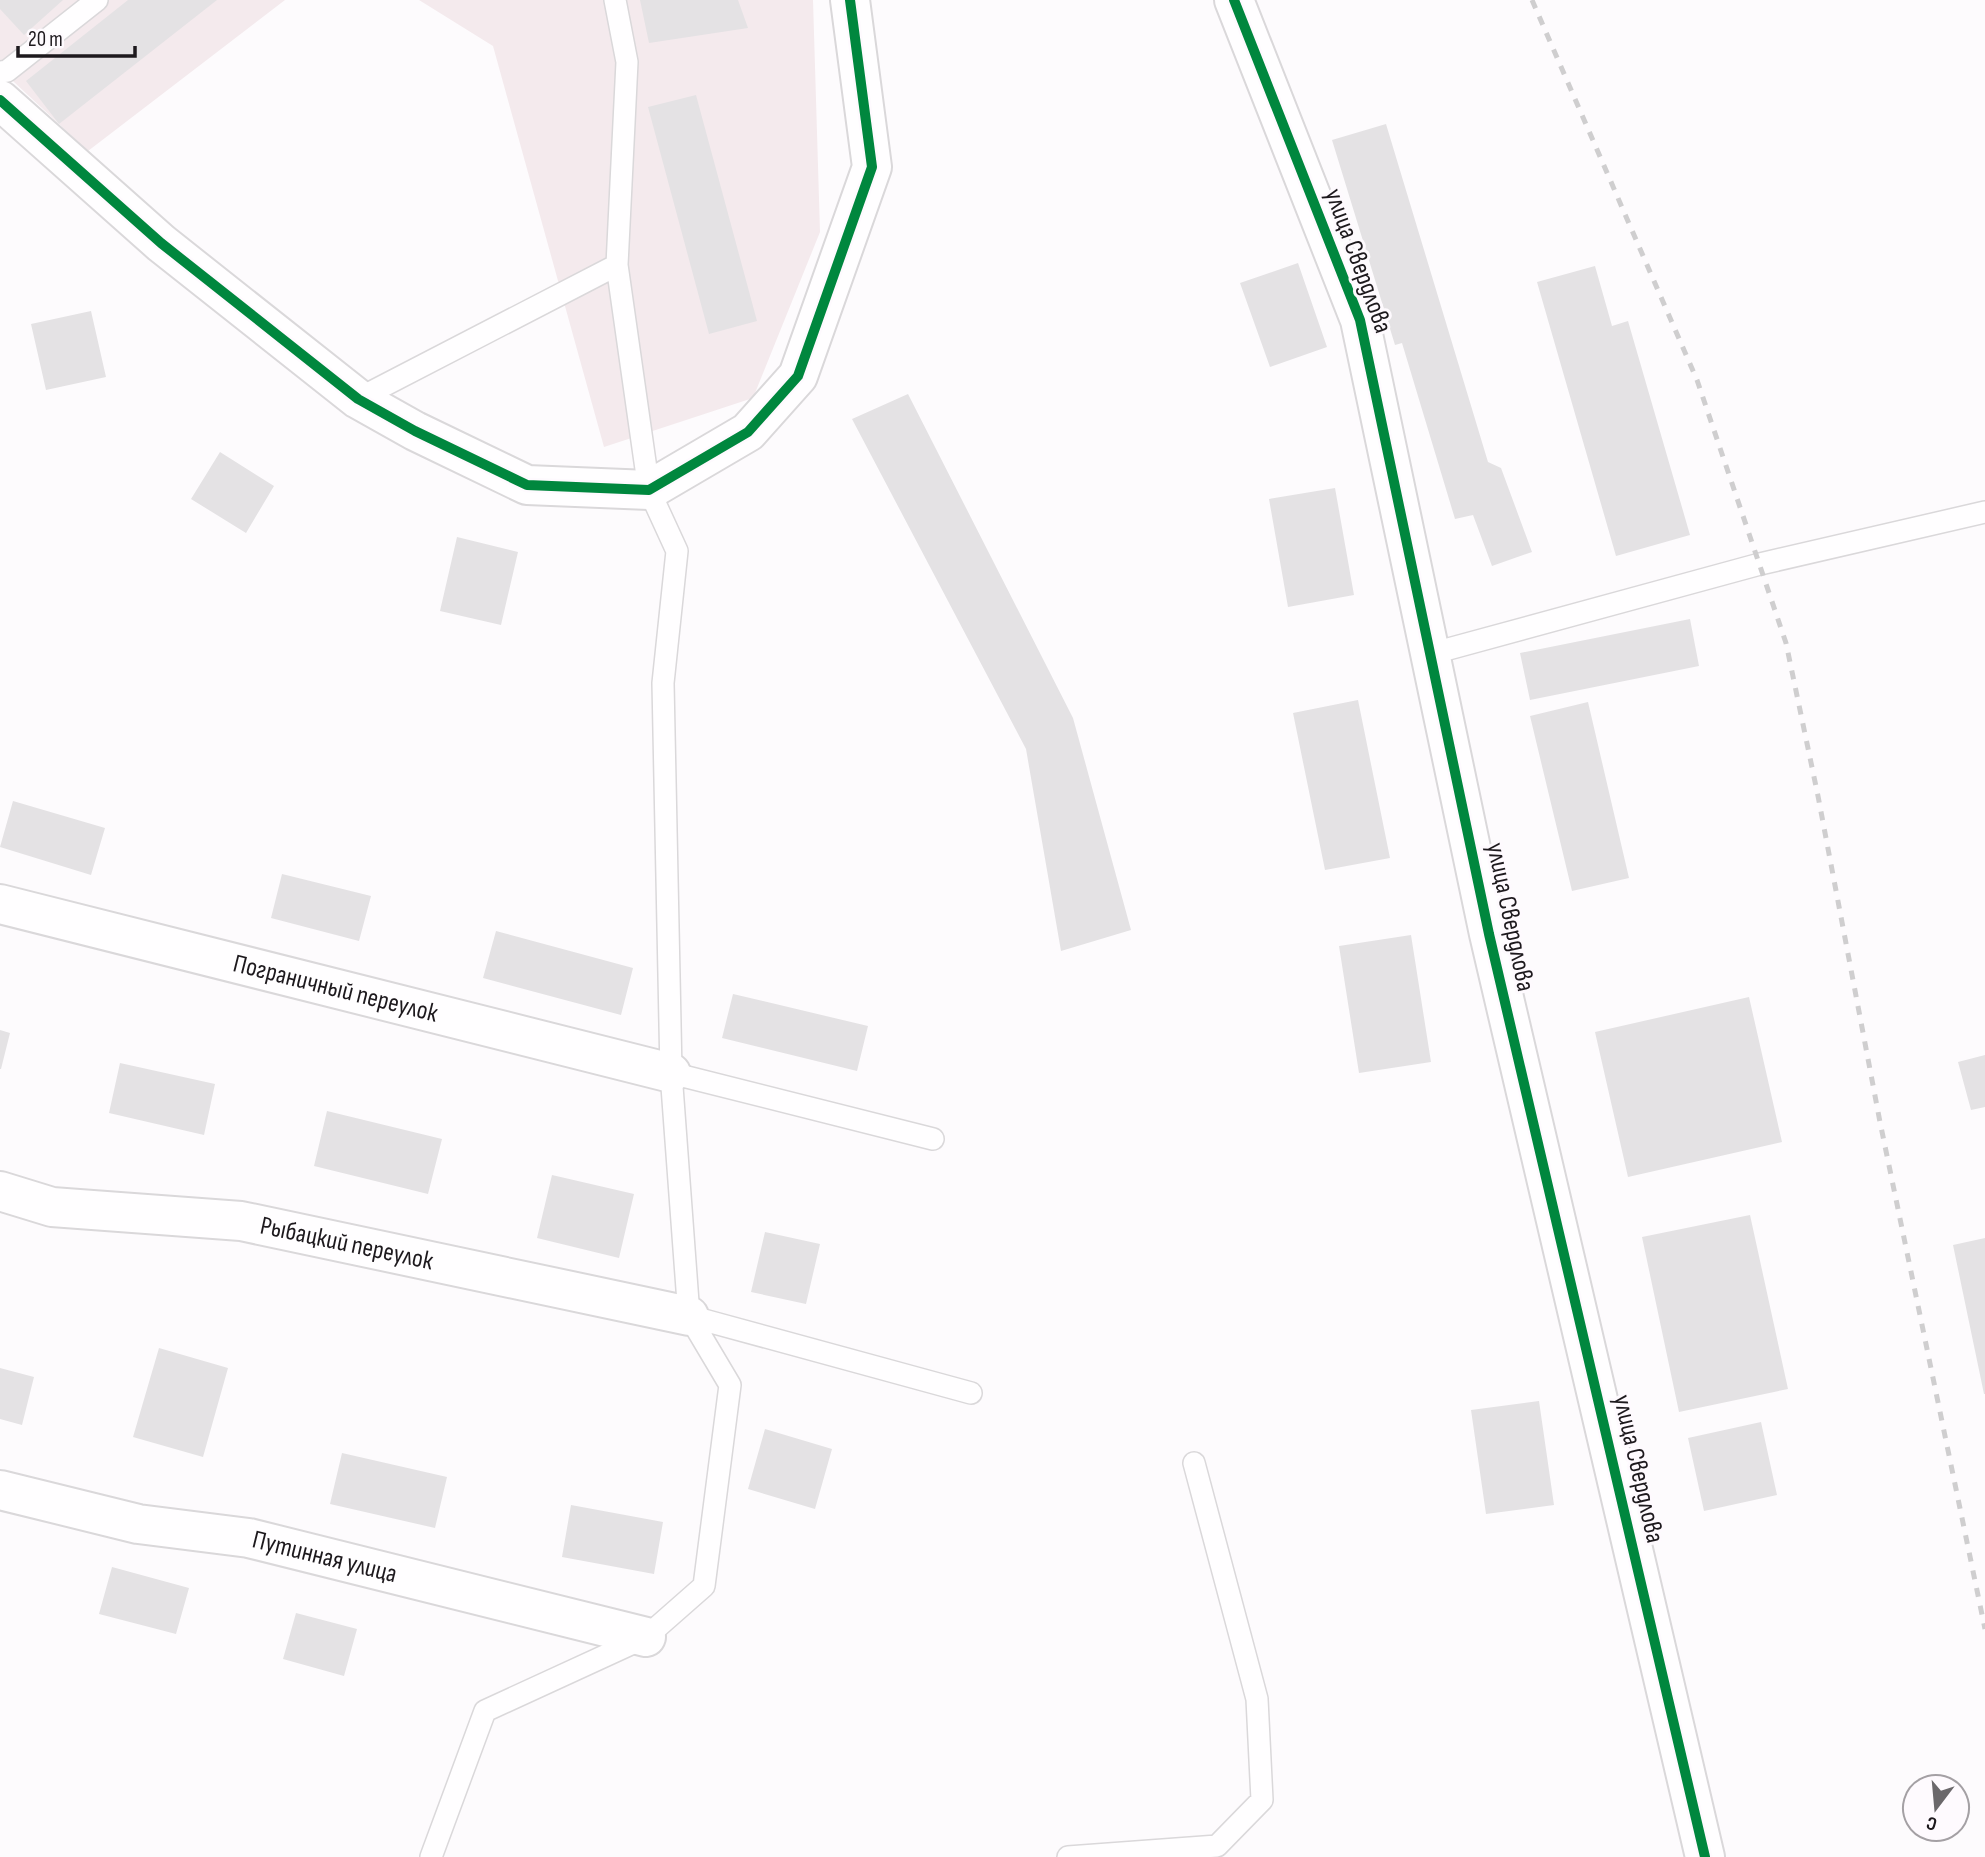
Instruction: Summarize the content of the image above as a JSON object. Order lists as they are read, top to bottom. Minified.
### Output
{"streets":{"street":["улица Свердлова","Пограничный переулок","Рыбацкий переулок","Путинная улица"]},"scale_bar":"20 m","north":"bottom"}
